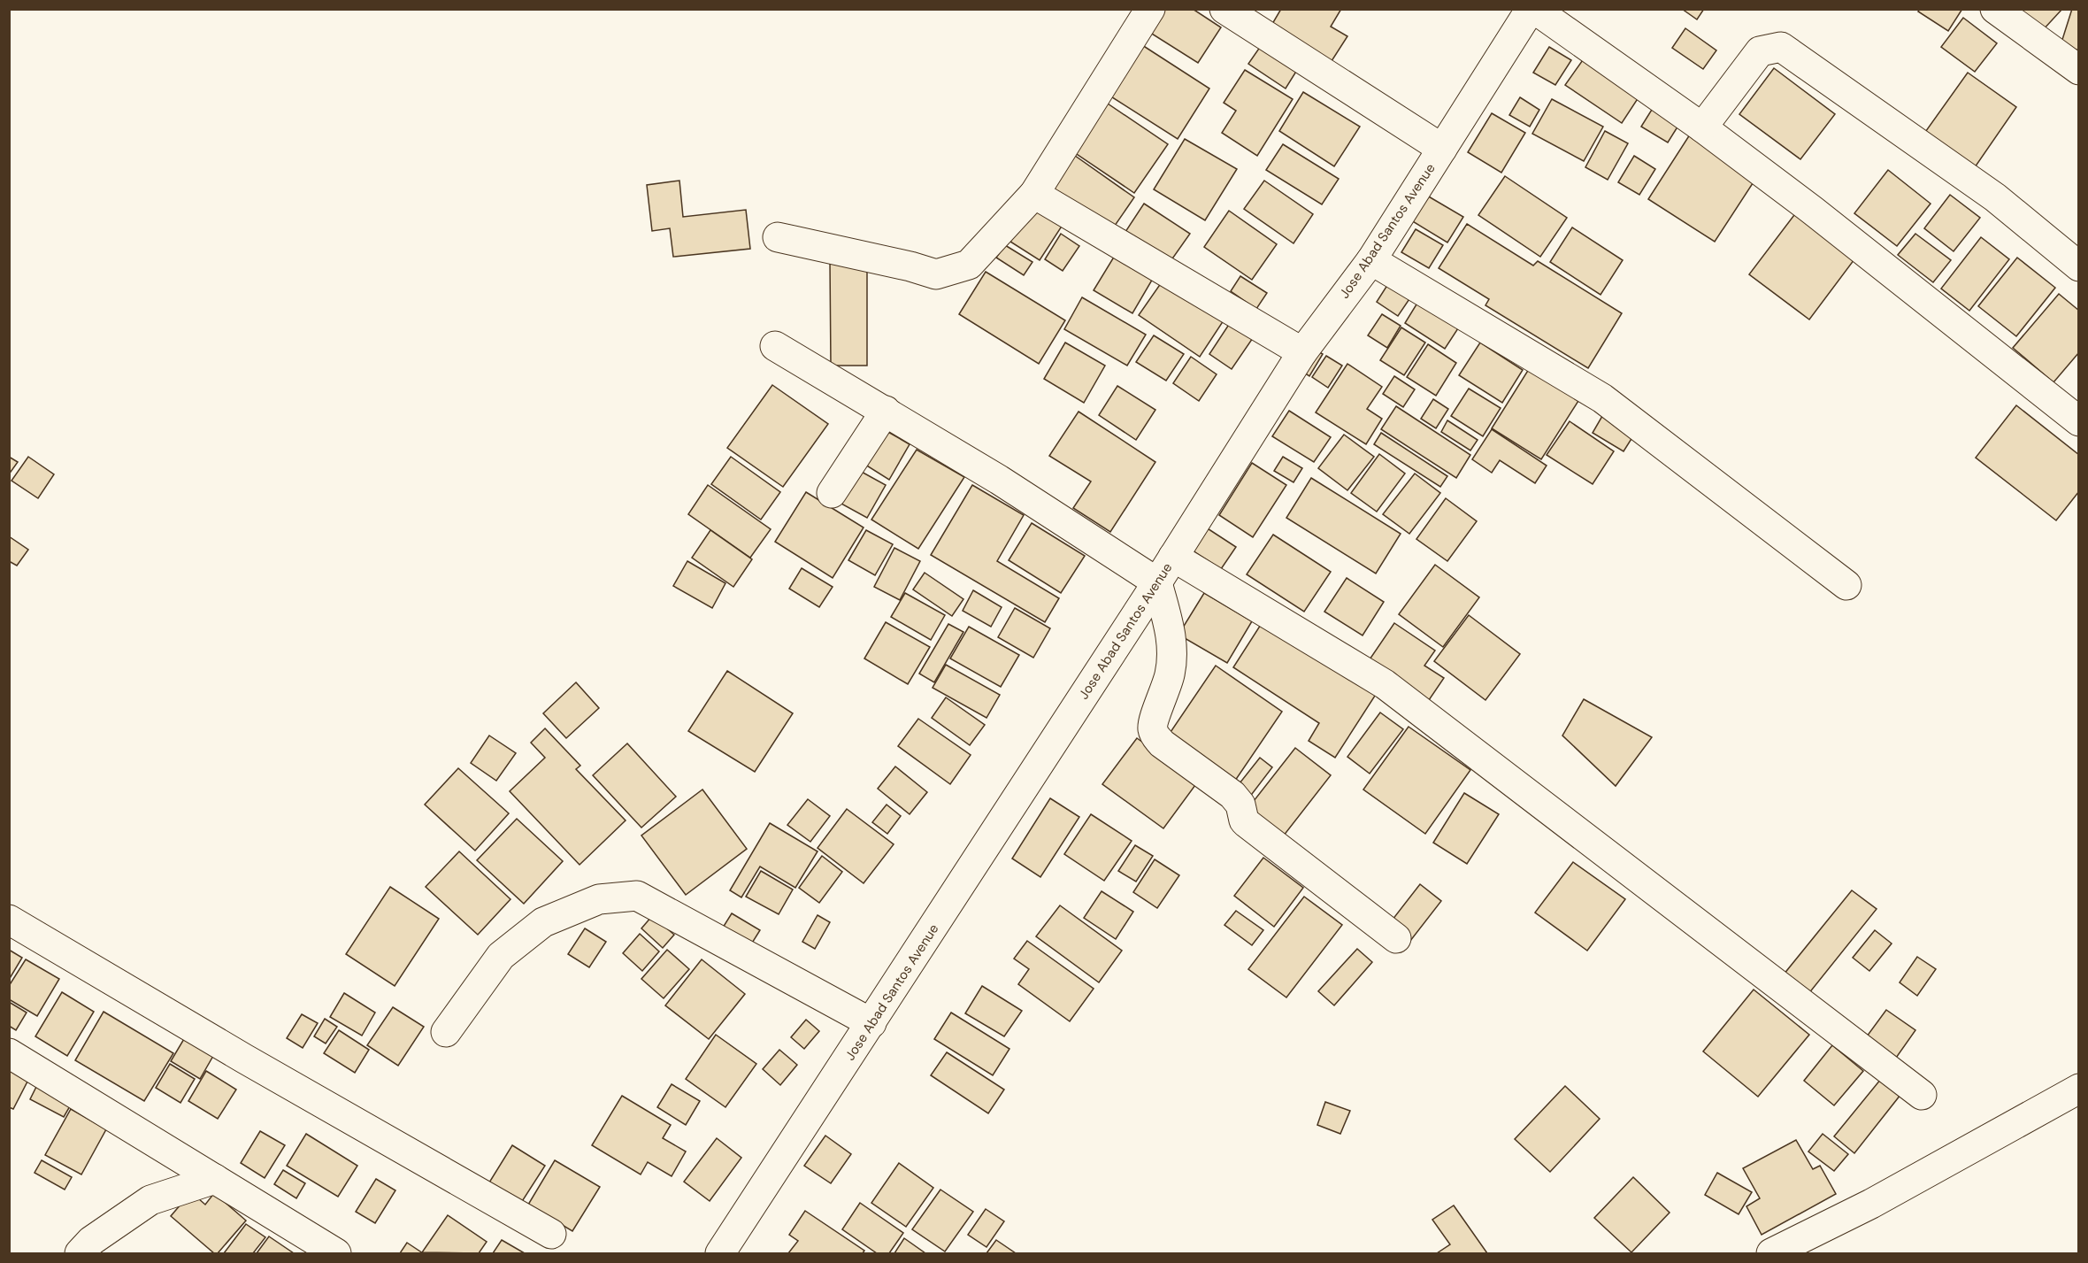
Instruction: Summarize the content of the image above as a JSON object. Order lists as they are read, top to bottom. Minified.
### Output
{"streets":{"main road":["Jose Abad Santos Avenue"]}}
